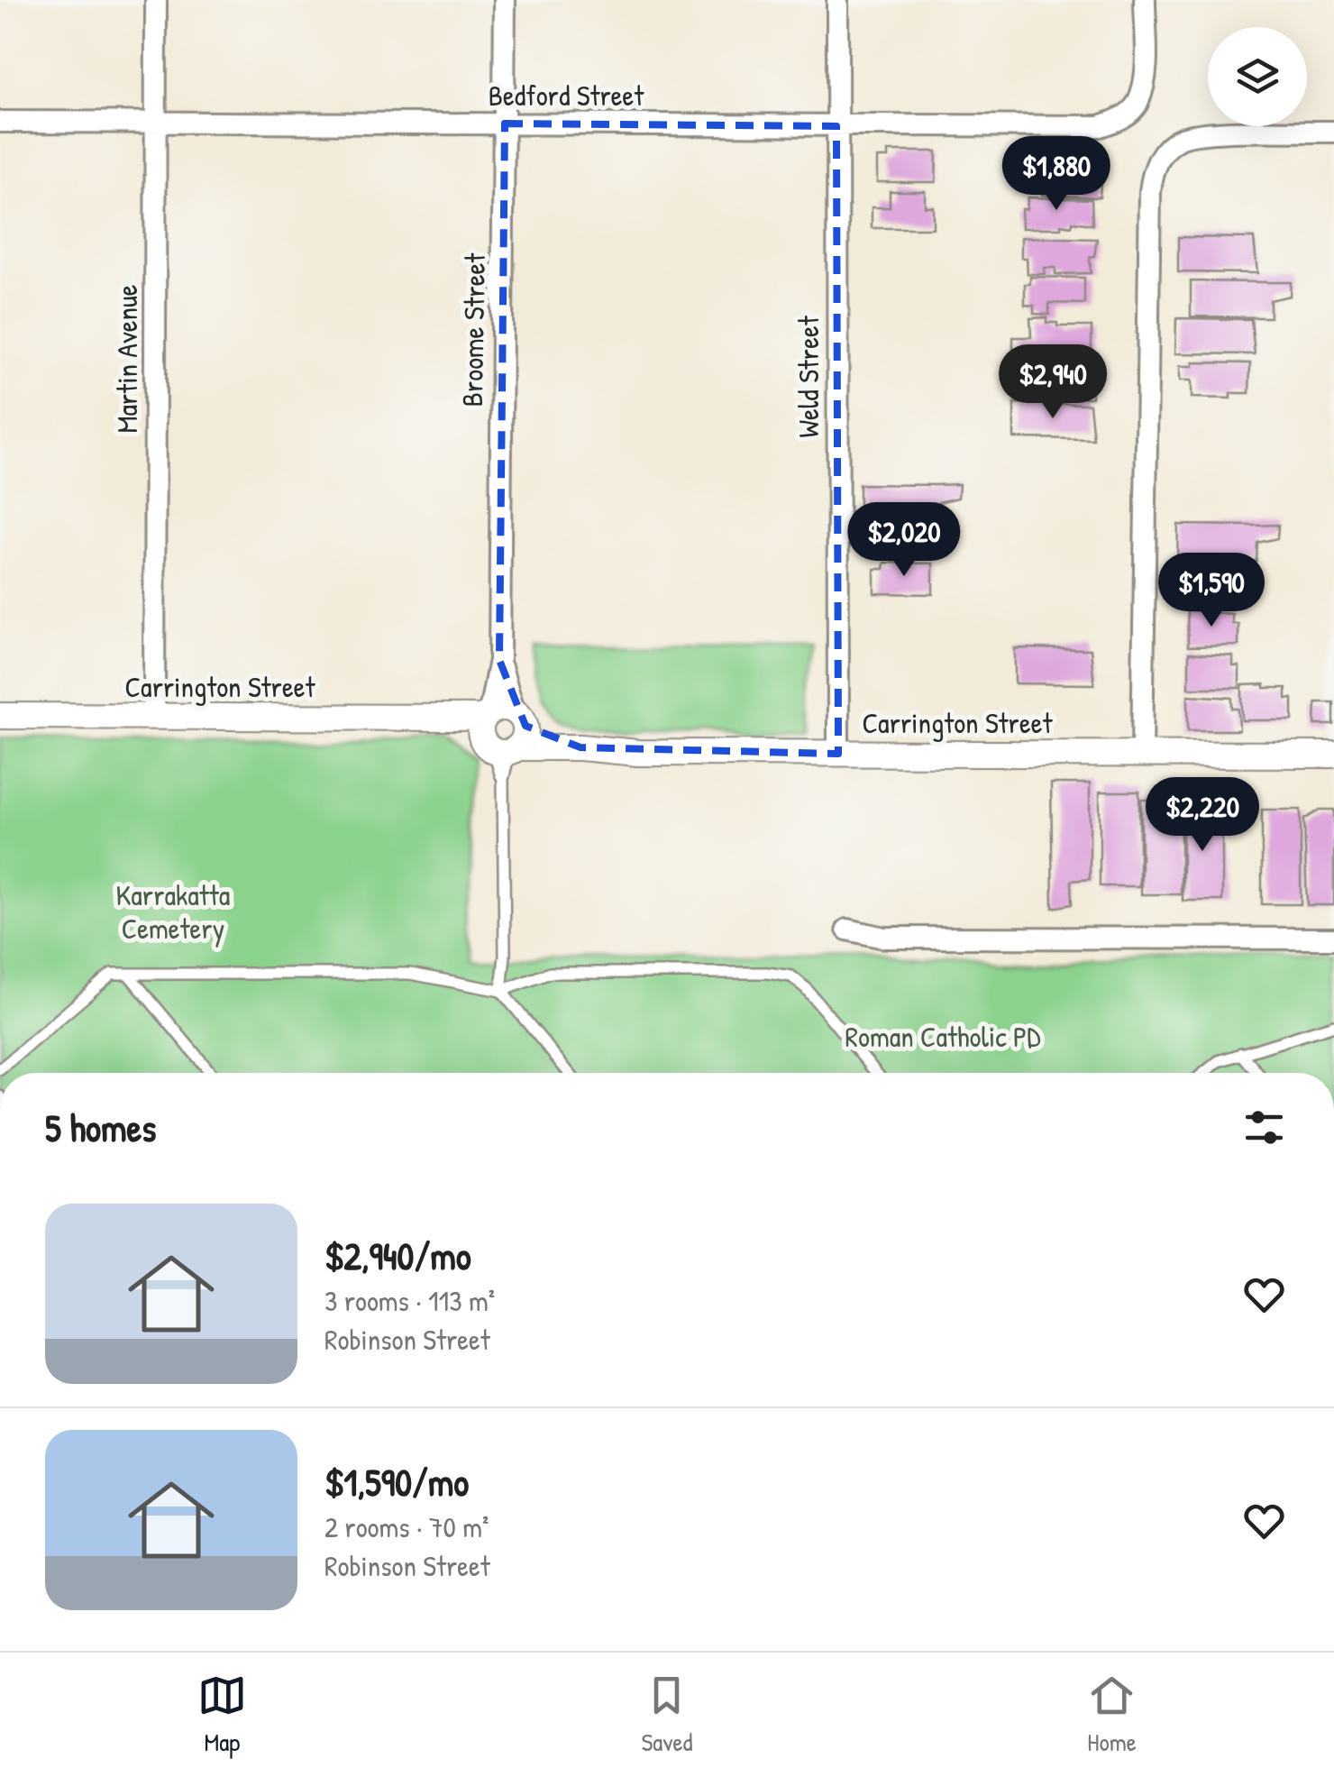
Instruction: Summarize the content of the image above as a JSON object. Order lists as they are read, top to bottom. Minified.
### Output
{"streets":{"street":["Bedford Street","Broome Street","Martin Avenue","Weld Street","Carrington Street"]},"crossings":[["Bedford Street","Broome Street"],["Bedford Street","Martin Avenue"],["Bedford Street","Weld Street"],["Broome Street","Carrington Street"],["Martin Avenue","Carrington Street"],["Weld Street","Carrington Street"]],"parks":["Karrakatta Cemetery","Roman Catholic PD"],"page":{"price":["$1,880","$2,940","$2,020","$1,590","$2,220"],"heading":"5 homes","list":[{"name":"$2,940/mo","note":"3 rooms · 113 m² · Robinson Street"},{"name":"$1,590/mo","note":"2 rooms · 70 m² · Robinson Street"}],"tabs":["Map","Saved","Home"]}}
